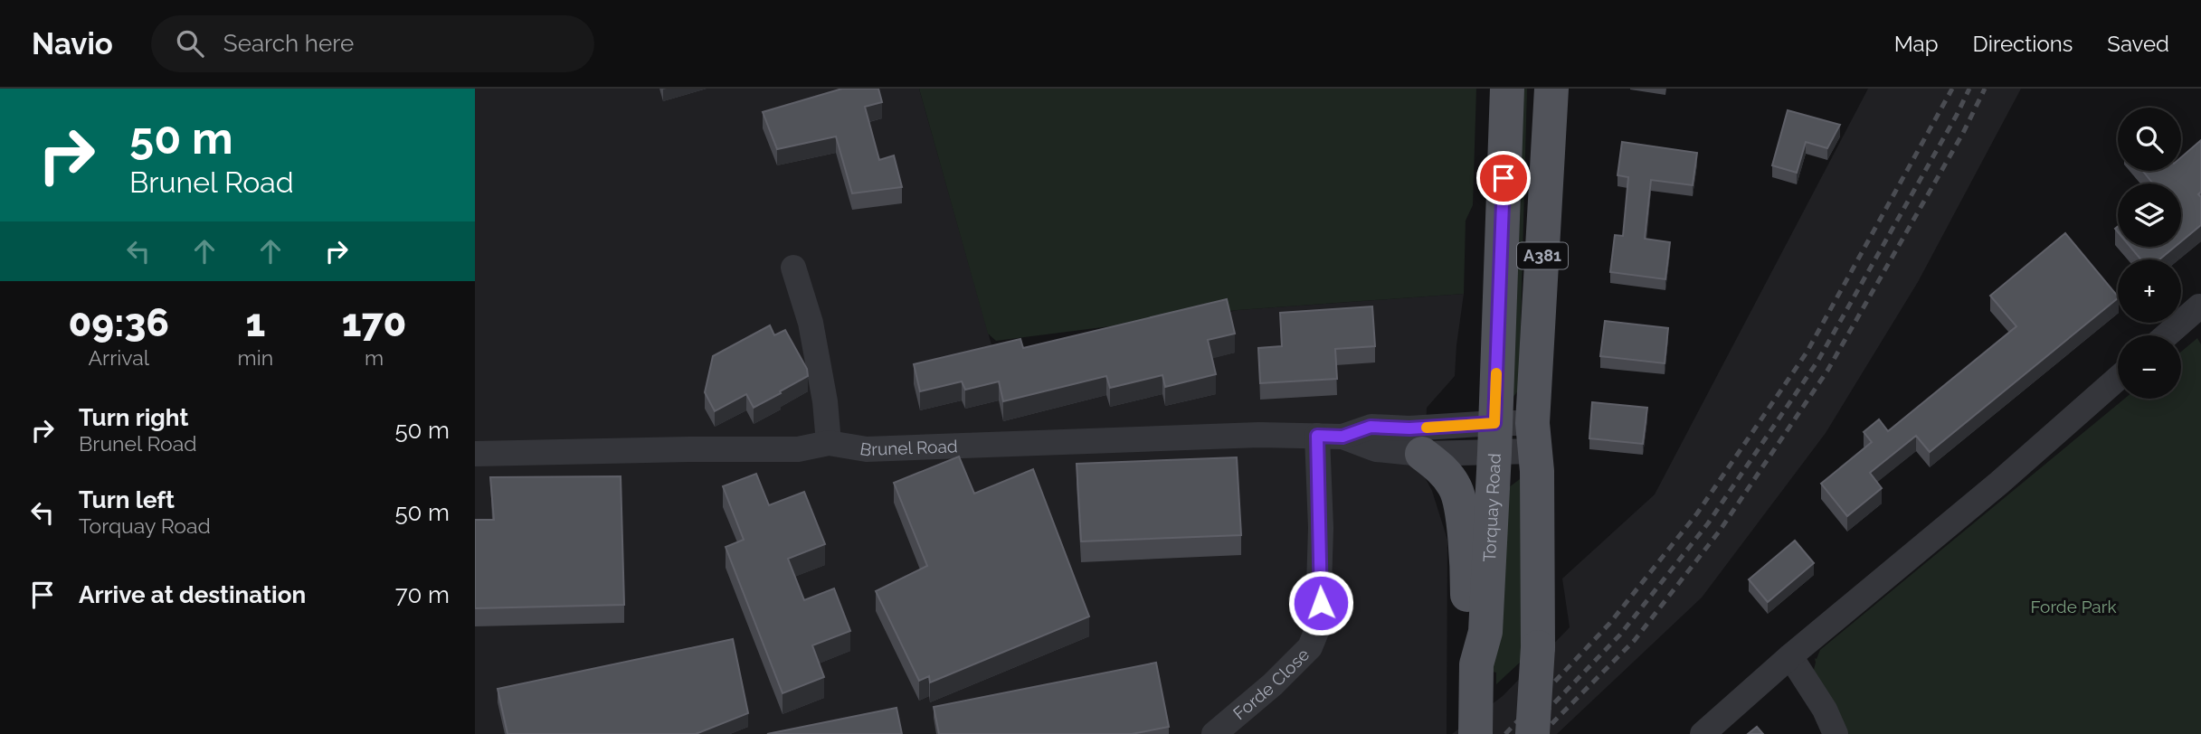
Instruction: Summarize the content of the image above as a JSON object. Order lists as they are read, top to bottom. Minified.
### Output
{"streets":{"main road":["A381","Torquay Road"],"street":["Brunel Road","Forde Close"]},"crossings":[["A381","Brunel Road"],["A381","Torquay Road"],["Brunel Road","Torquay Road"],["Brunel Road","Forde Close"]],"parks":["Forde Park"],"page":{"header":"Navio","search":"Search here","nav":["Map","Directions","Saved"],"turn":["50 m","Brunel Road"],"map_buttons":["+","−"],"eta":["09:36","Arrival","1","min","170","m"],"list":[{"name":"Turn right","note":"Brunel Road","value":"50 m"},{"name":"Turn left","note":"Torquay Road","value":"50 m"},{"name":"Arrive at destination","value":"70 m"}]}}
